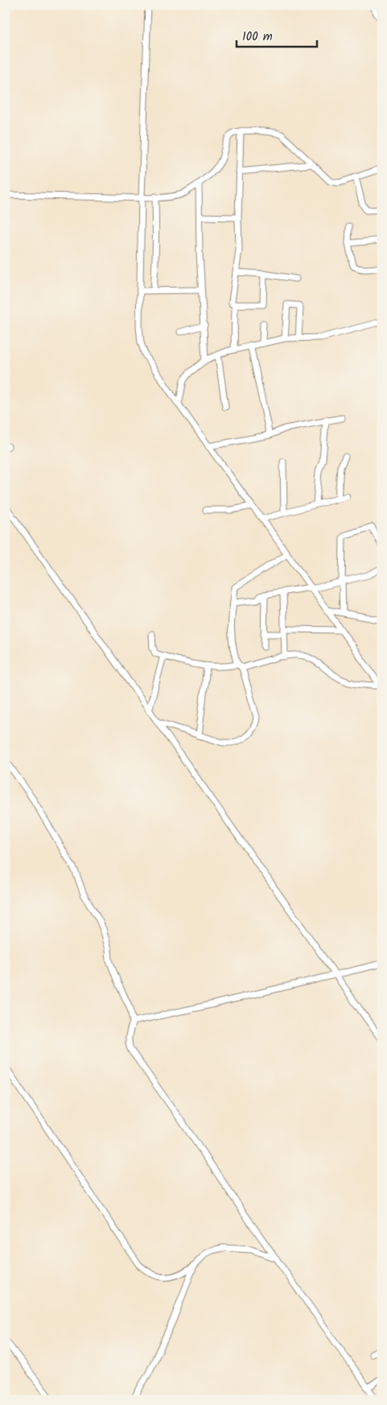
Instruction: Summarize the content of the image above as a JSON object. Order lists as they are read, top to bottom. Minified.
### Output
{"scale_bar":"100 m"}
